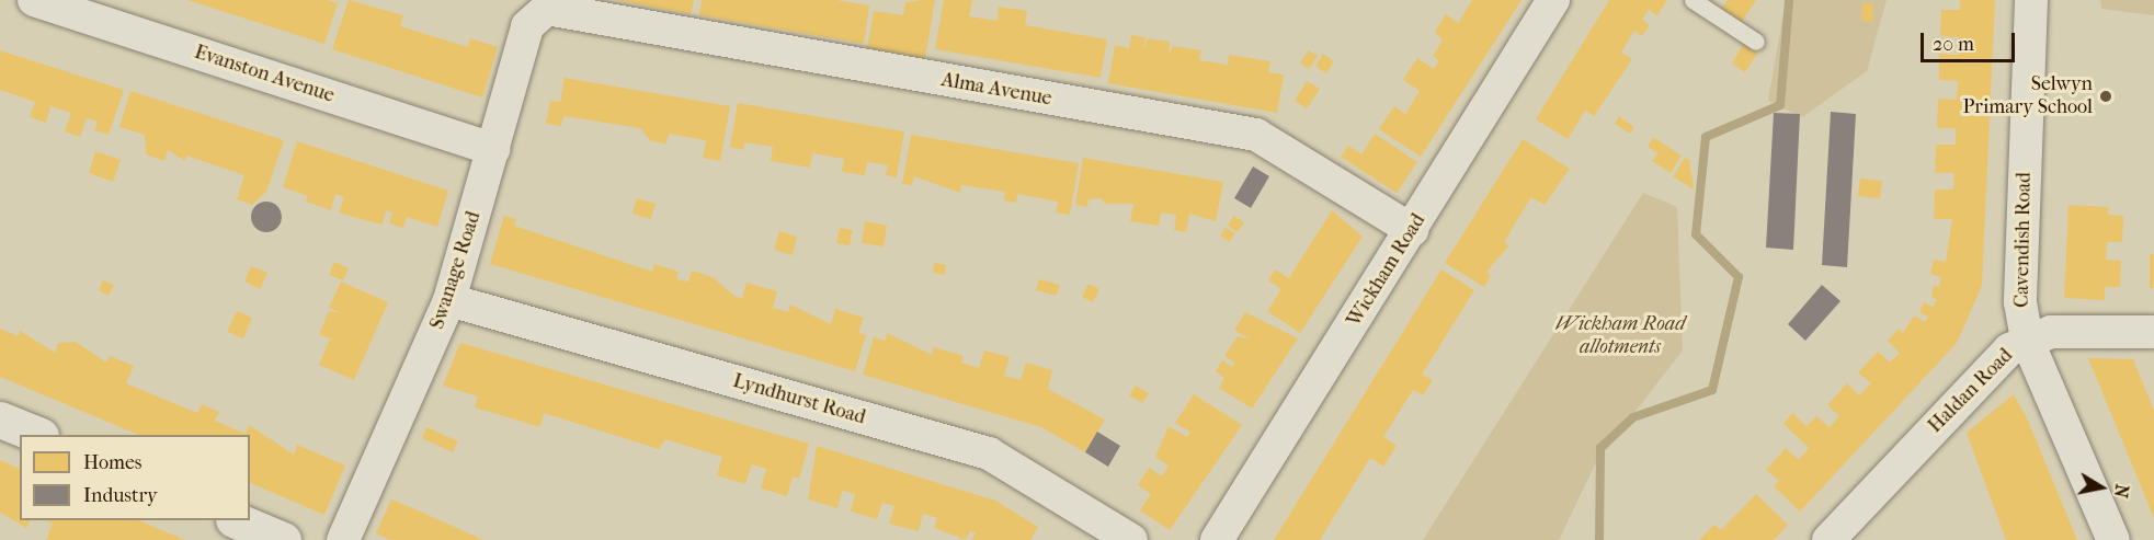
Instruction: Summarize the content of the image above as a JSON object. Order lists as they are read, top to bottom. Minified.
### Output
{"streets":{"street":["Evanston Avenue","Alma Avenue","Cavendish Road","Swanage Road","Wickham Road","Haldan Road","Lyndhurst Road"]},"crossings":[["Evanston Avenue","Swanage Road"],["Alma Avenue","Swanage Road"],["Alma Avenue","Wickham Road"],["Cavendish Road","Haldan Road"],["Swanage Road","Lyndhurst Road"]],"parks":["Wickham Road allotments"],"places":["Selwyn Primary School"],"legend":["Homes","Industry"],"scale_bar":"20 m","north":"right"}
